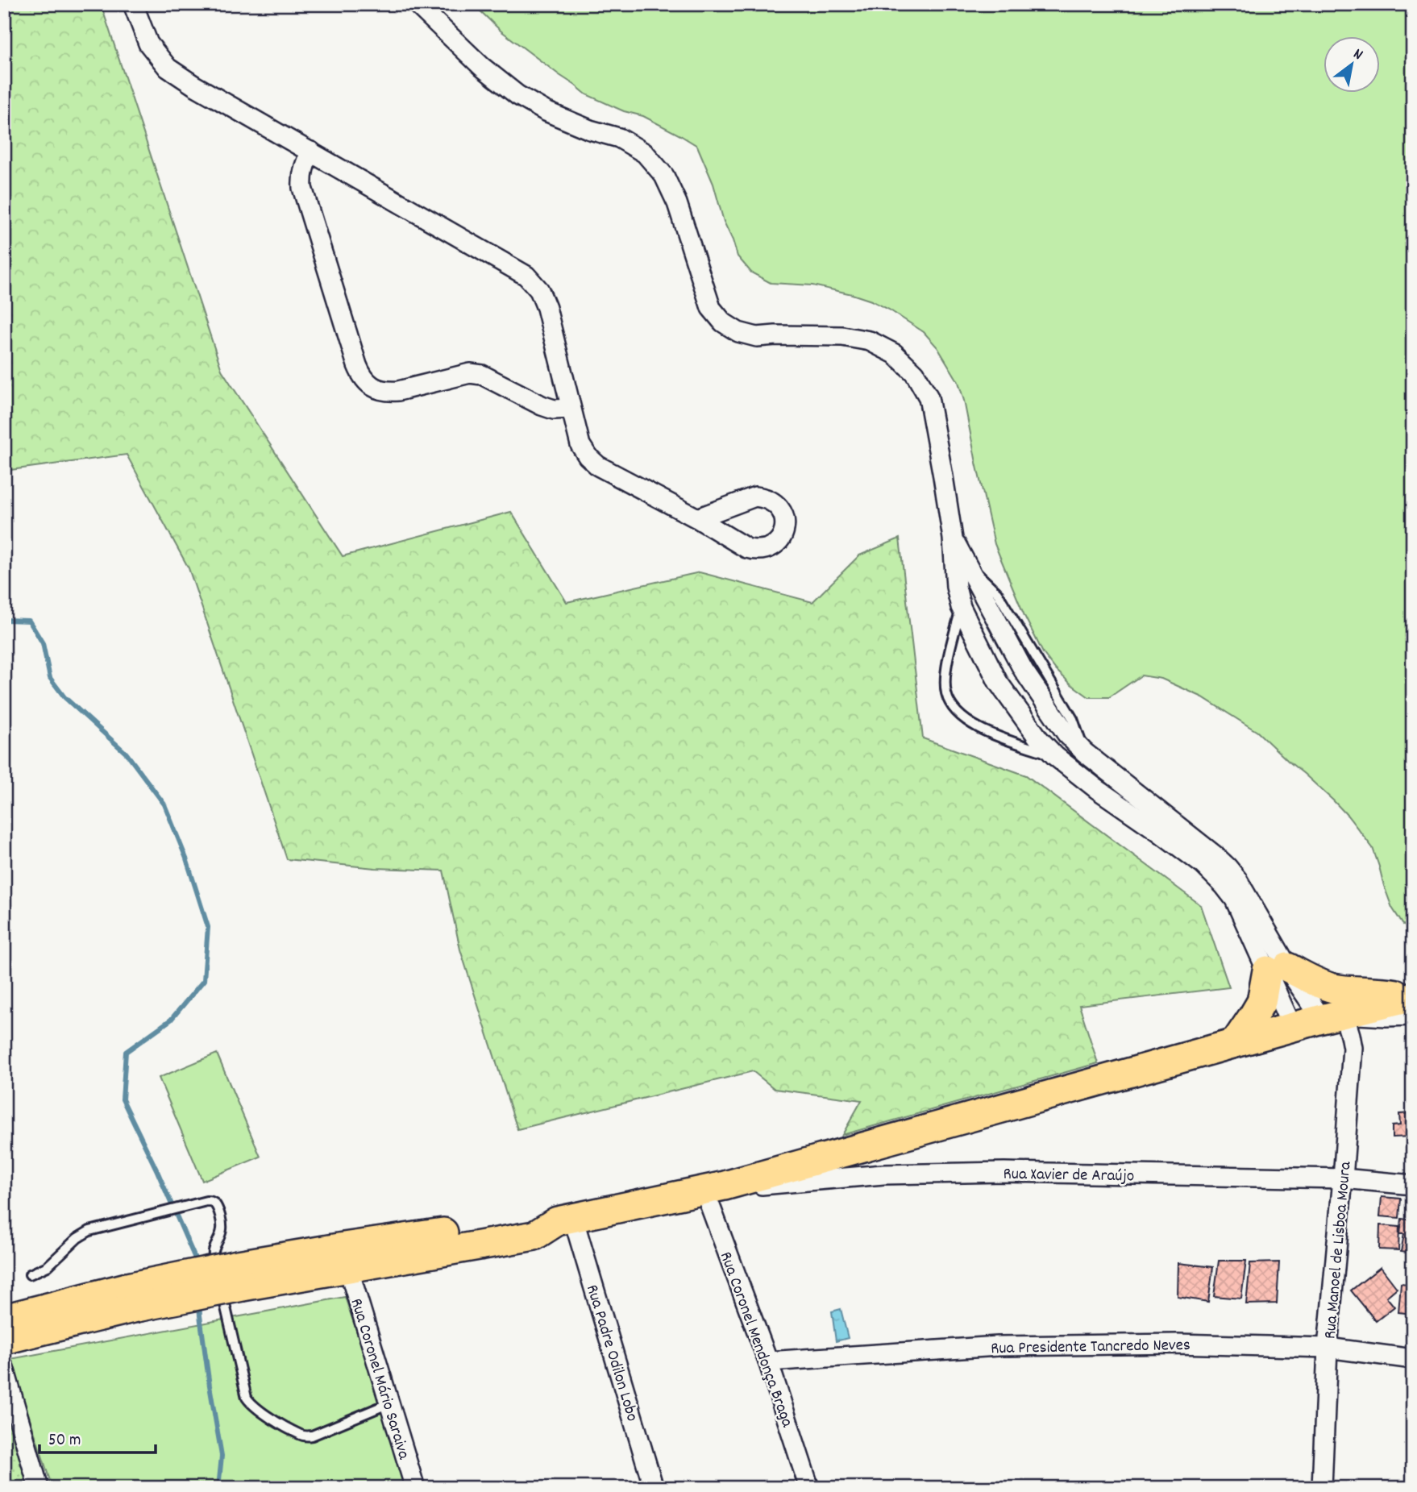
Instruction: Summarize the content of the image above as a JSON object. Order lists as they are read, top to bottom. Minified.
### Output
{"streets":{"street":["Rua Xavier de Araújo","Rua Manoel de Lisboa Moura","Rua Coronel Mendonça Braga","Rua Presidente Tancredo Neves","Rua Padre Odilon Lobo","Rua Coronel Mário Saraiva"]},"crossings":[["Rua Xavier de Araújo","Rua Manoel de Lisboa Moura"],["Rua Xavier de Araújo","Rua Coronel Mendonça Braga"],["Rua Manoel de Lisboa Moura","Rua Presidente Tancredo Neves"],["Rua Coronel Mendonça Braga","Rua Presidente Tancredo Neves"]],"scale_bar":"50 m","north":"top right"}
